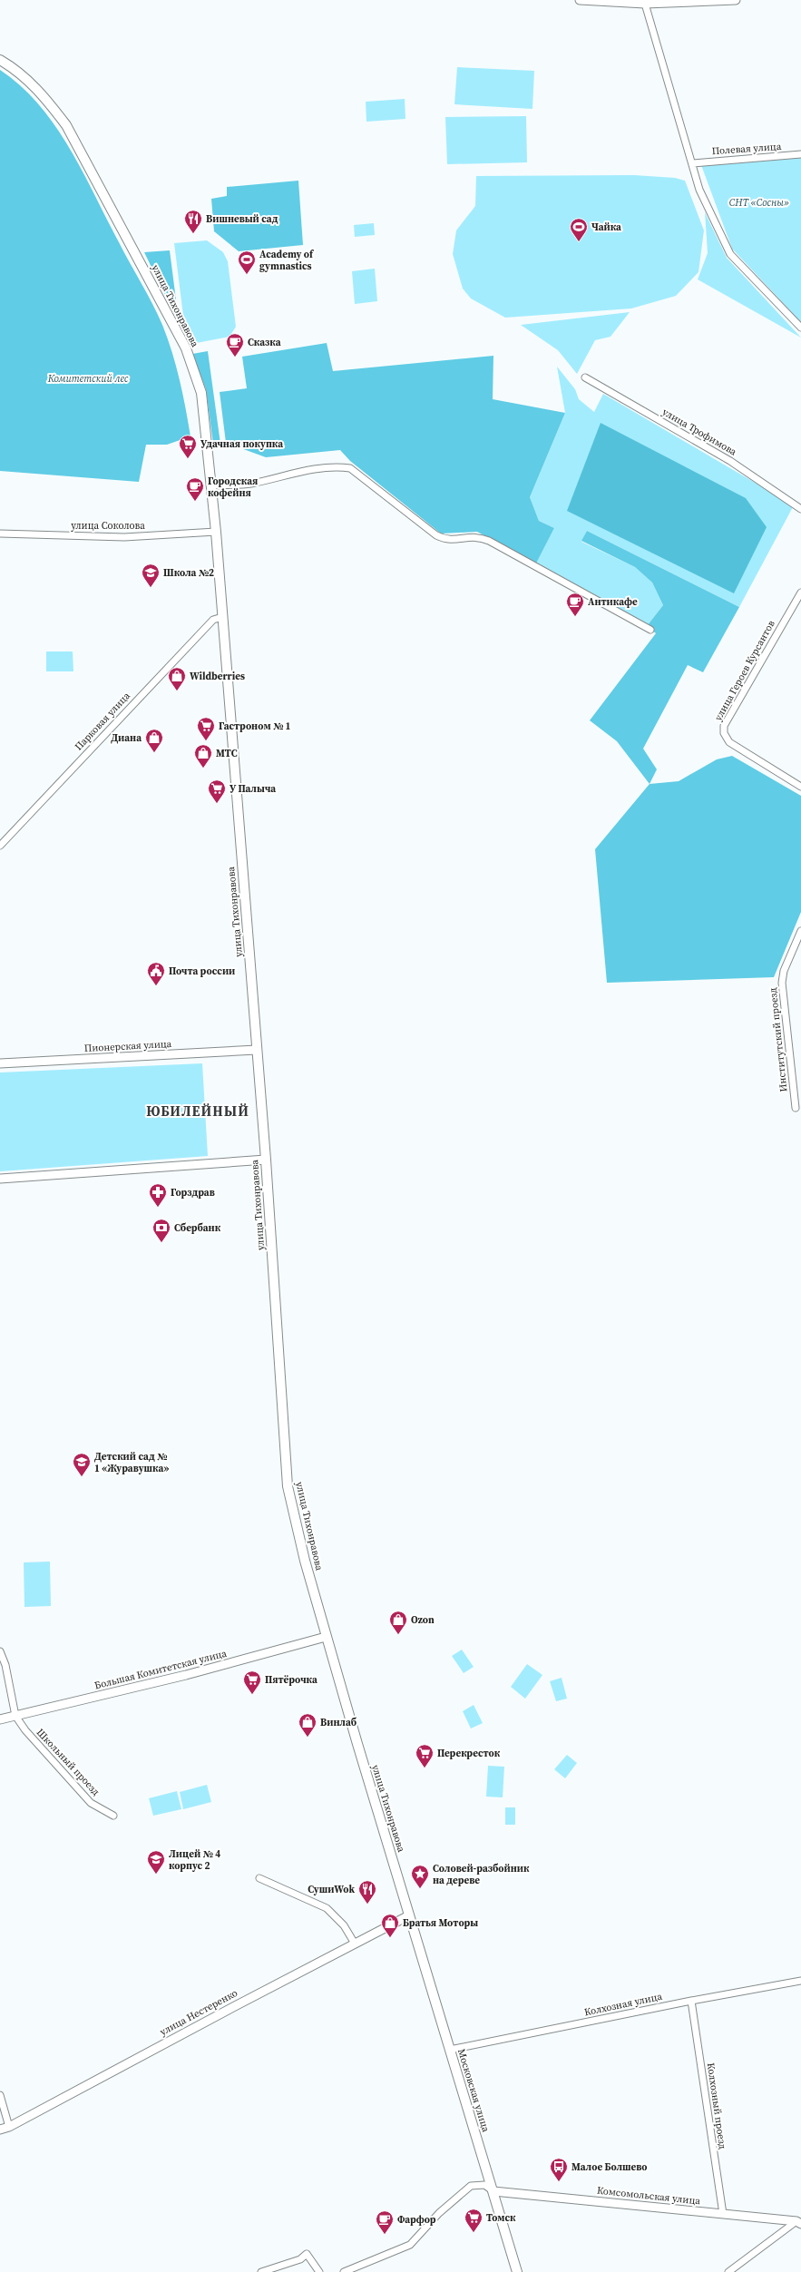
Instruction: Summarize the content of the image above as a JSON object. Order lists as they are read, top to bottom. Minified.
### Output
{"streets":{"main road":["улица Тихонравова","Московская улица"],"street":["Полевая улица","улица Трофимова","улица Соколова","улица Героев Курсантов","Парковая улица","Институтский проезд","Пионерская улица","Большая Комитетская улица","Школьный проезд","Колхозная улица","улица Нестеренко","Колхозный проезд","Комсомольская улица"]},"crossings":[["улица Тихонравова","улица Соколова"],["улица Тихонравова","Парковая улица"],["улица Тихонравова","Пионерская улица"],["улица Тихонравова","Большая Комитетская улица"],["улица Тихонравова","улица Нестеренко"],["улица Тихонравова","Московская улица"],["Большая Комитетская улица","Школьный проезд"],["Колхозная улица","Московская улица"],["Колхозная улица","Колхозный проезд"],["улица Нестеренко","Московская улица"],["Московская улица","Комсомольская улица"],["Колхозный проезд","Комсомольская улица"]],"districts":["ЮБИЛЕЙНЫЙ"],"parks":["СНТ «Сосны»","Комитетский лес"],"places":{"restaurant":["Вишневый сад","СушиWok"],"sports":["Чайка","Academy of gymnastics"],"cafe":["Сказка","Городская кофейня","Антикафе","Фарфор"],"supermarket":["Удачная покупка","Гастроном № 1","У Палыча","Пятёрочка","Перекресток","Томск"],"school or university":["Школа №2","Детский сад № 1 «Журавушка»","Лицей № 4 корпус 2"],"shop":["Wildberries","Диана","МТС","Ozon","Винлаб","Братья Моторы"],"public building":["Почта россии"],"pharmacy":["Горздрав"],"bank":["Сбербанк"],"place":["Соловей-разбойник на дереве"],"bus stop":["Малое Болшево"]}}
